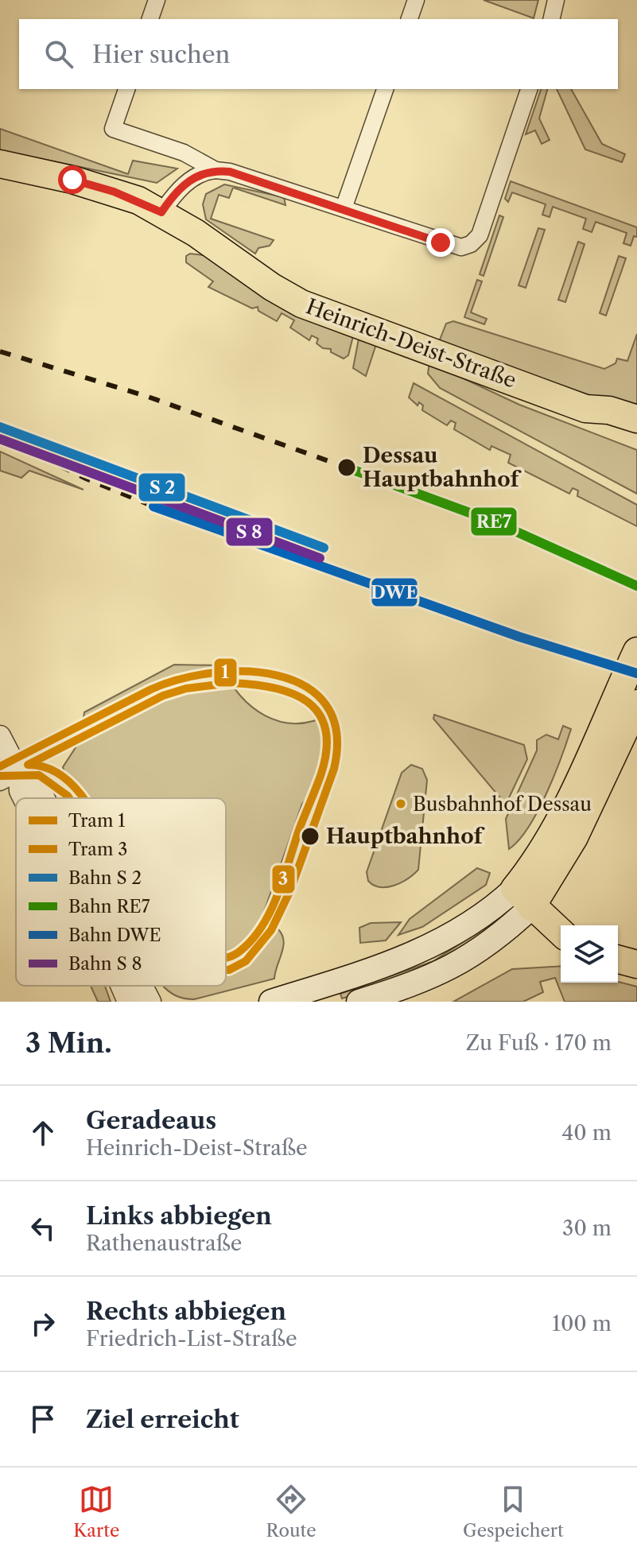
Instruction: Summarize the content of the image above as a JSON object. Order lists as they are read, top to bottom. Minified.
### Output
{"streets":{"main road":["Heinrich-Deist-Straße"]},"places":["Dessau Hauptbahnhof","Busbahnhof Dessau","Hauptbahnhof"],"lines":["rail line RE7","rail line DWE","tram line 1","tram line 3"],"legend":["Tram 1","Tram 3","Bahn S 2","Bahn RE7","Bahn DWE","Bahn S 8"],"page":{"search":"Hier suchen","heading":["3 Min.","Zu Fuß · 170 m"],"list":[["Geradeaus","Heinrich-Deist-Straße","40 m"],["Links abbiegen","Rathenaustraße","30 m"],["Rechts abbiegen","Friedrich-List-Straße","100 m"],"Ziel erreicht"],"nav":["Karte","Route","Gespeichert"]}}
